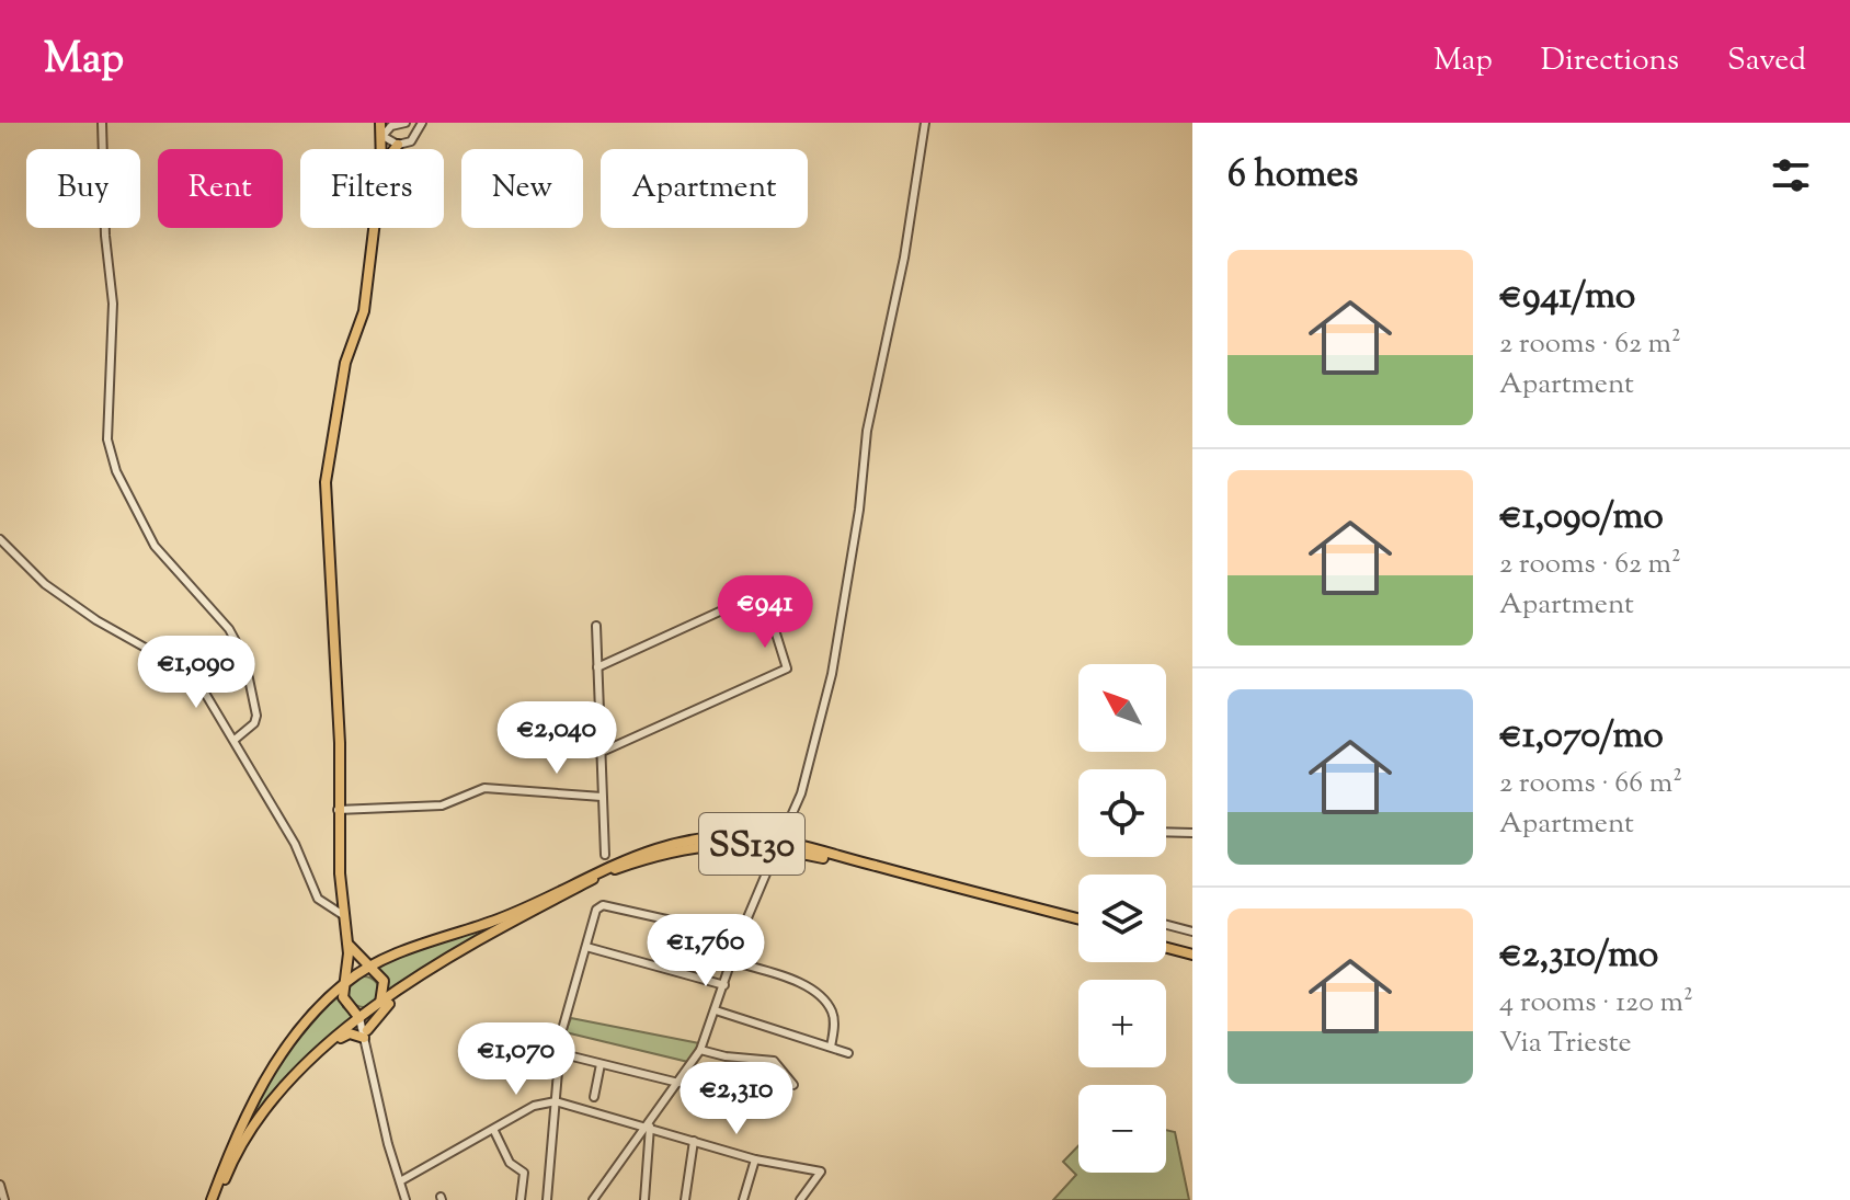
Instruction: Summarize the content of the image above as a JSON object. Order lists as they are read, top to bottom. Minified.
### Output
{"streets":{"main road":["SS130"]},"north":"top left","page":{"header":"Map","nav":["Map","Directions","Saved"],"heading":"6 homes","chip":["Buy","Rent","Filters","New","Apartment"],"list":[{"name":"€941/mo","note":"2 rooms · 62 m² · Apartment"},{"name":"€1,090/mo","note":"2 rooms · 62 m² · Apartment"},{"name":"€1,070/mo","note":"2 rooms · 66 m² · Apartment"},{"name":"€2,310/mo","note":"4 rooms · 120 m² · Via Trieste"}],"price":["€941","€1,090","€2,040","€1,760","€1,070","€2,310"],"map_buttons":["+","−"]}}
